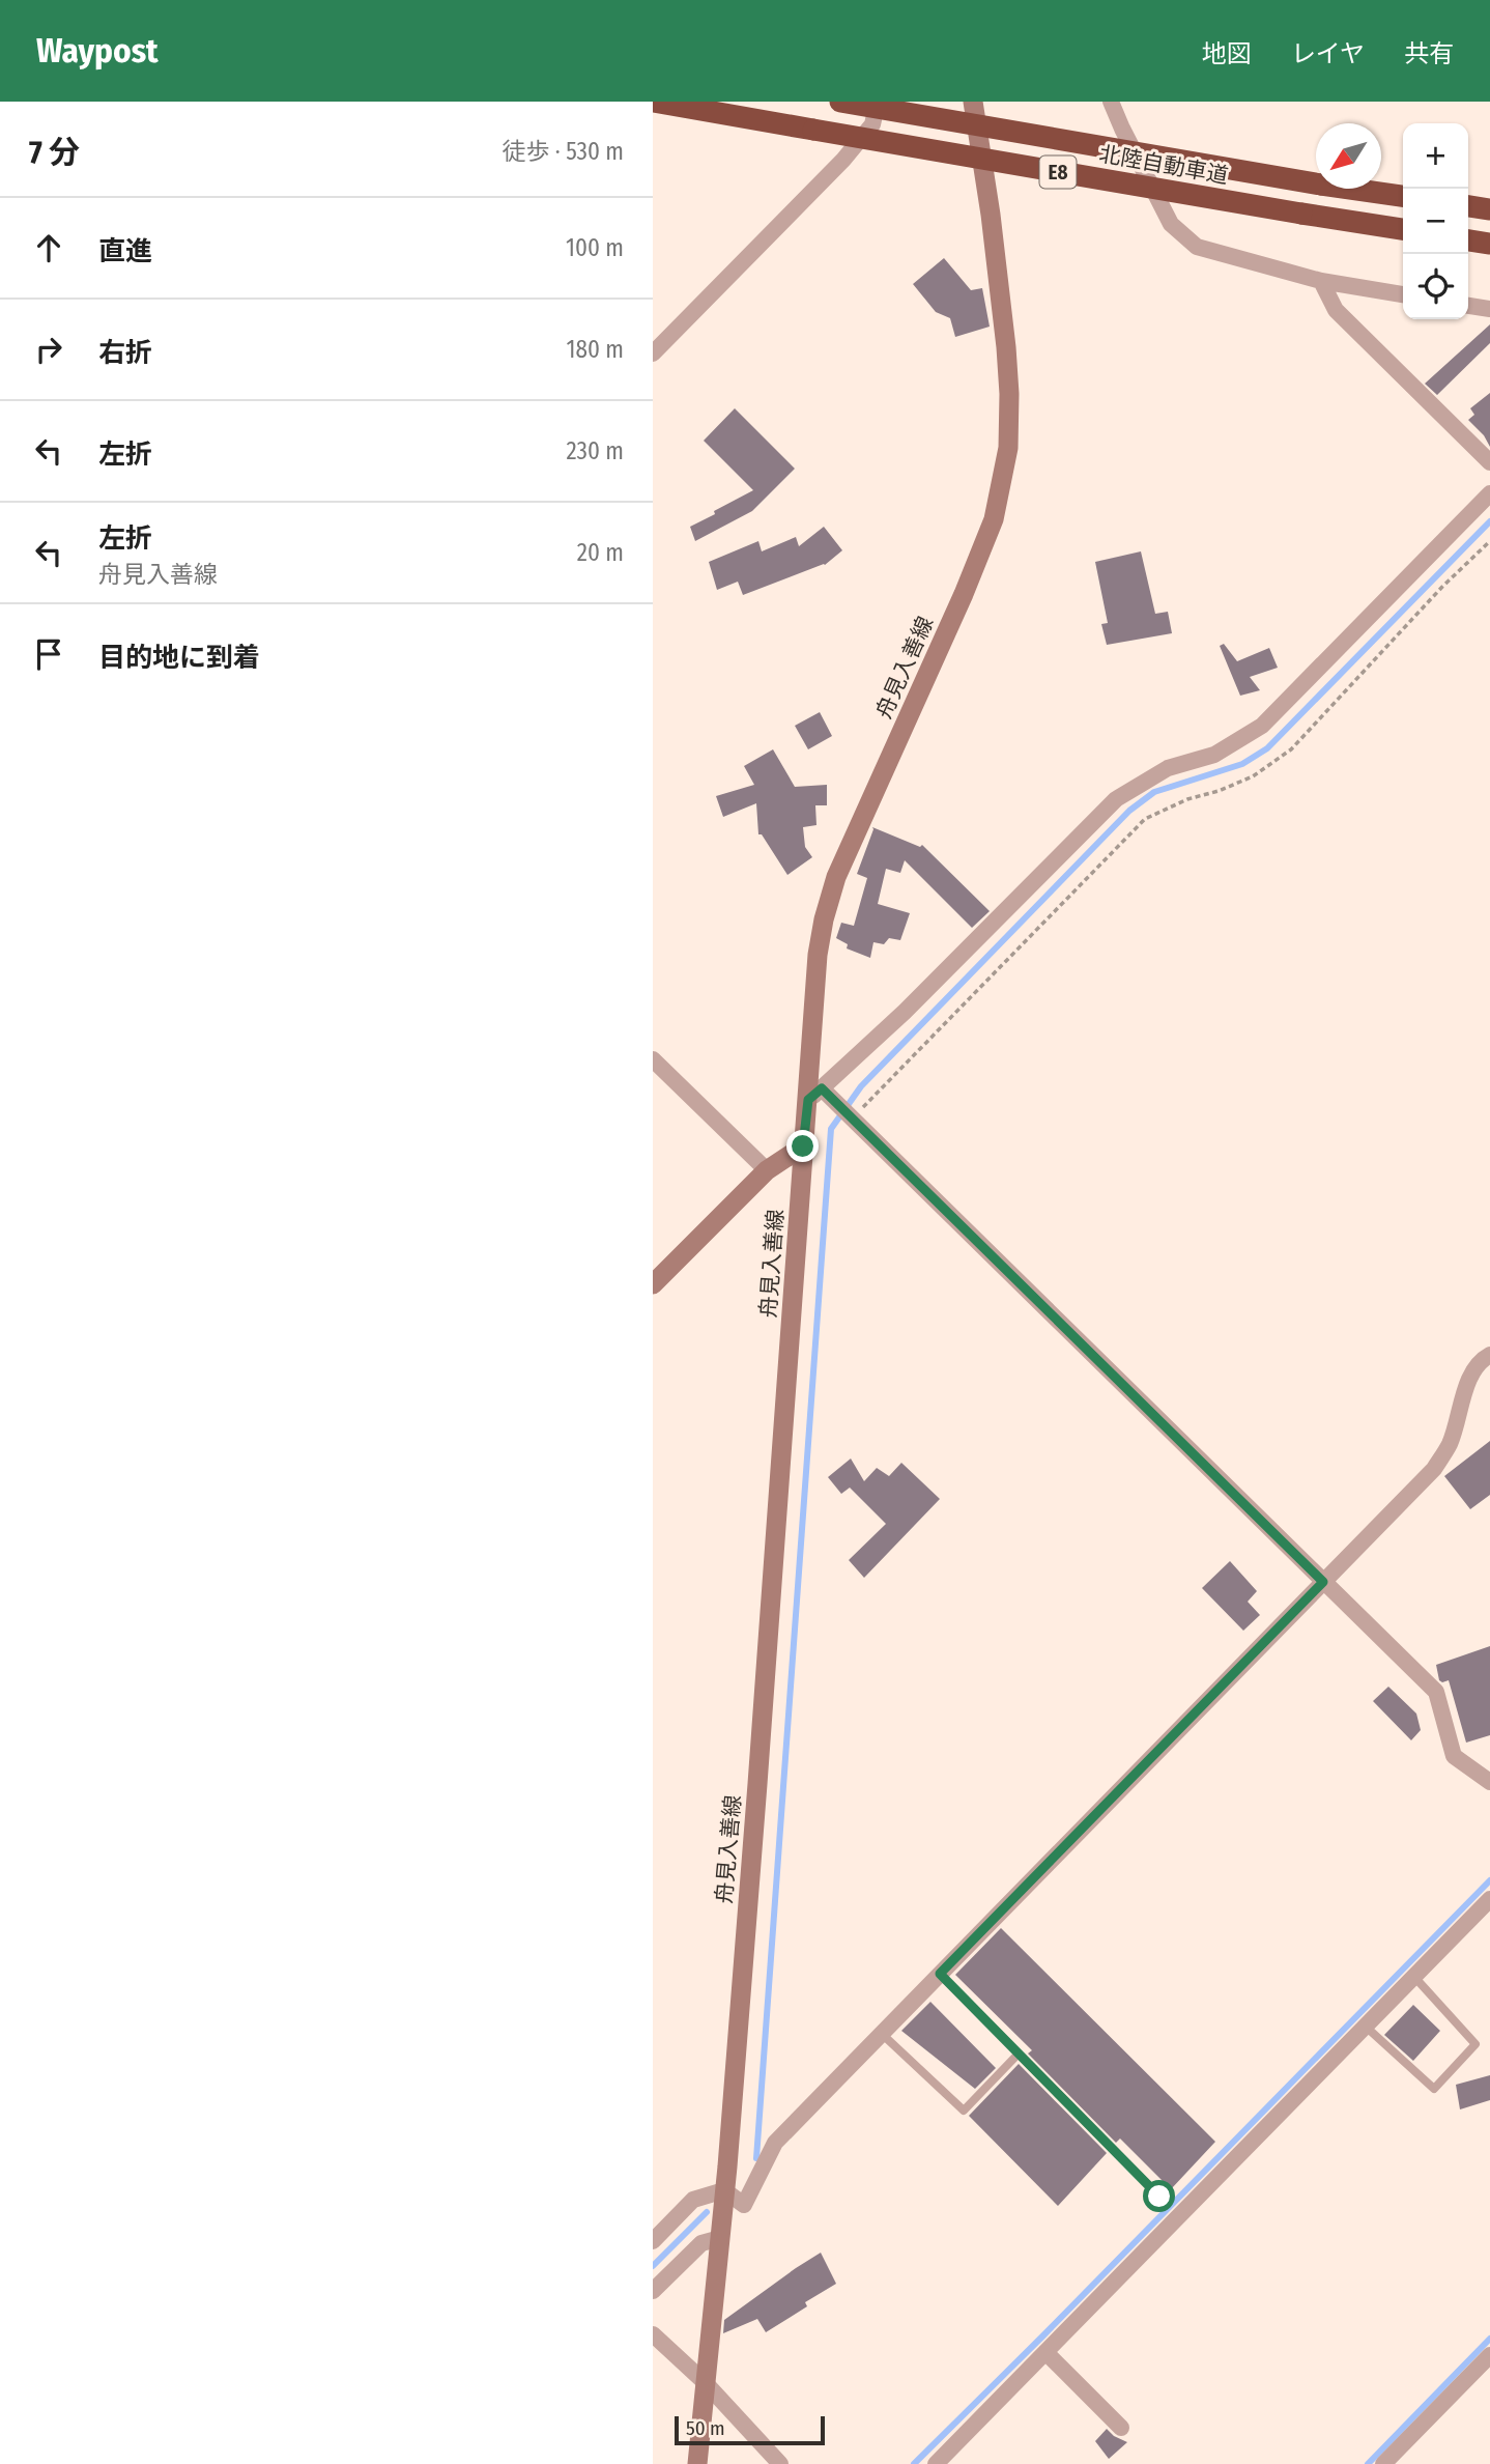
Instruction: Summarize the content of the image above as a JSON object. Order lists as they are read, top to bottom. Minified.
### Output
{"streets":{"highway":["北陸自動車道","E8"],"main road":["舟見入善線"]},"scale_bar":"50 m","north":"bottom left","page":{"header":"Waypost","nav":["地図","レイヤ","共有"],"heading":["7 分","徒歩 · 530 m"],"map_buttons":["+","−"],"list":[["直進","100 m"],["右折","180 m"],["左折","230 m"],["左折","舟見入善線","20 m"],"目的地に到着"],"scale":"50 m"}}
